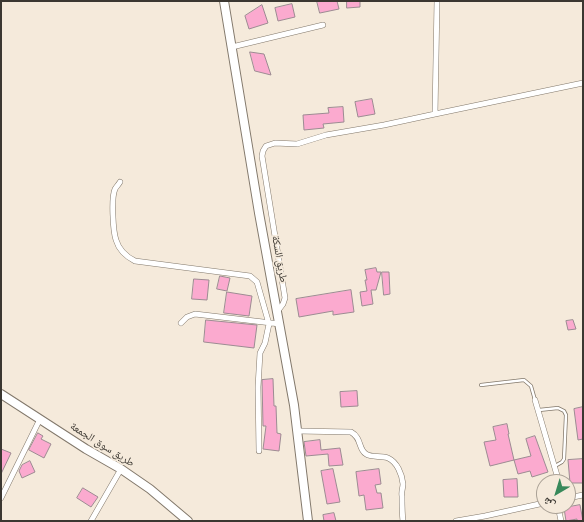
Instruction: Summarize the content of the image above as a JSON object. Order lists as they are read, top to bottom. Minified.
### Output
{"streets":{"main road":["طريق السكة","طريق سوق الجمعة"]},"north":"bottom left"}
